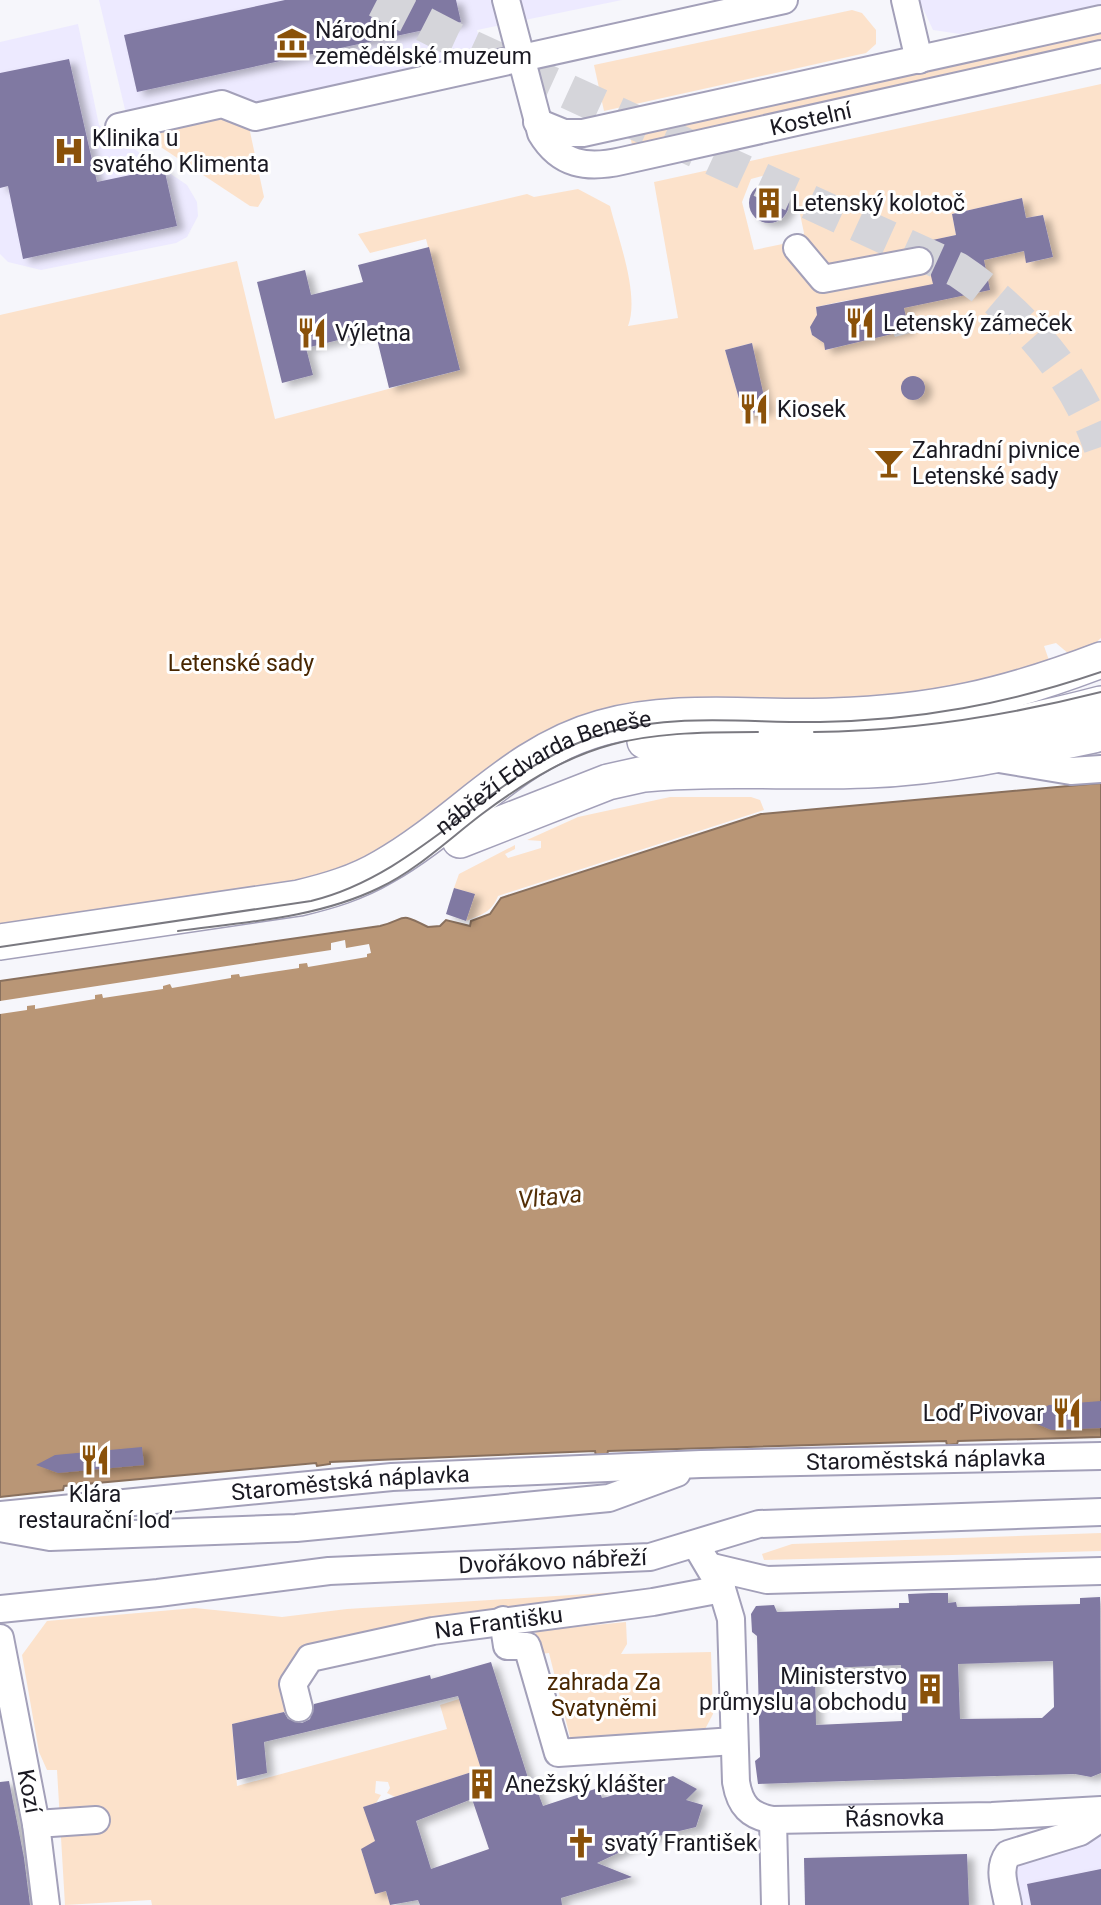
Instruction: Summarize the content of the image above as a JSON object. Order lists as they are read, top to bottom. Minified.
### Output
{"streets":{"main road":["nábřeží Edvarda Beneše"],"street":["Kostelní","Staroměstská náplavka","Dvořákovo nábřeží","Na Františku","Kozí","Řásnovka"]},"crossings":[["Staroměstská náplavka","Dvořákovo nábřeží"]],"water":["Vltava"],"parks":["Letenské sady","zahrada Za Svatyněmi"],"places":{"museum":["Národní zemědělské muzeum"],"hospital":["Klinika u svatého Klimenta"],"building":["Letenský kolotoč","Ministerstvo průmyslu a obchodu","Anežský klášter"],"restaurant":["Letenský zámeček","Výletna","Kiosek","Loď Pivovar","Klára restaurační loď"],"bar":["Zahradní pivnice Letenské sady"],"church":["svatý František"]}}
